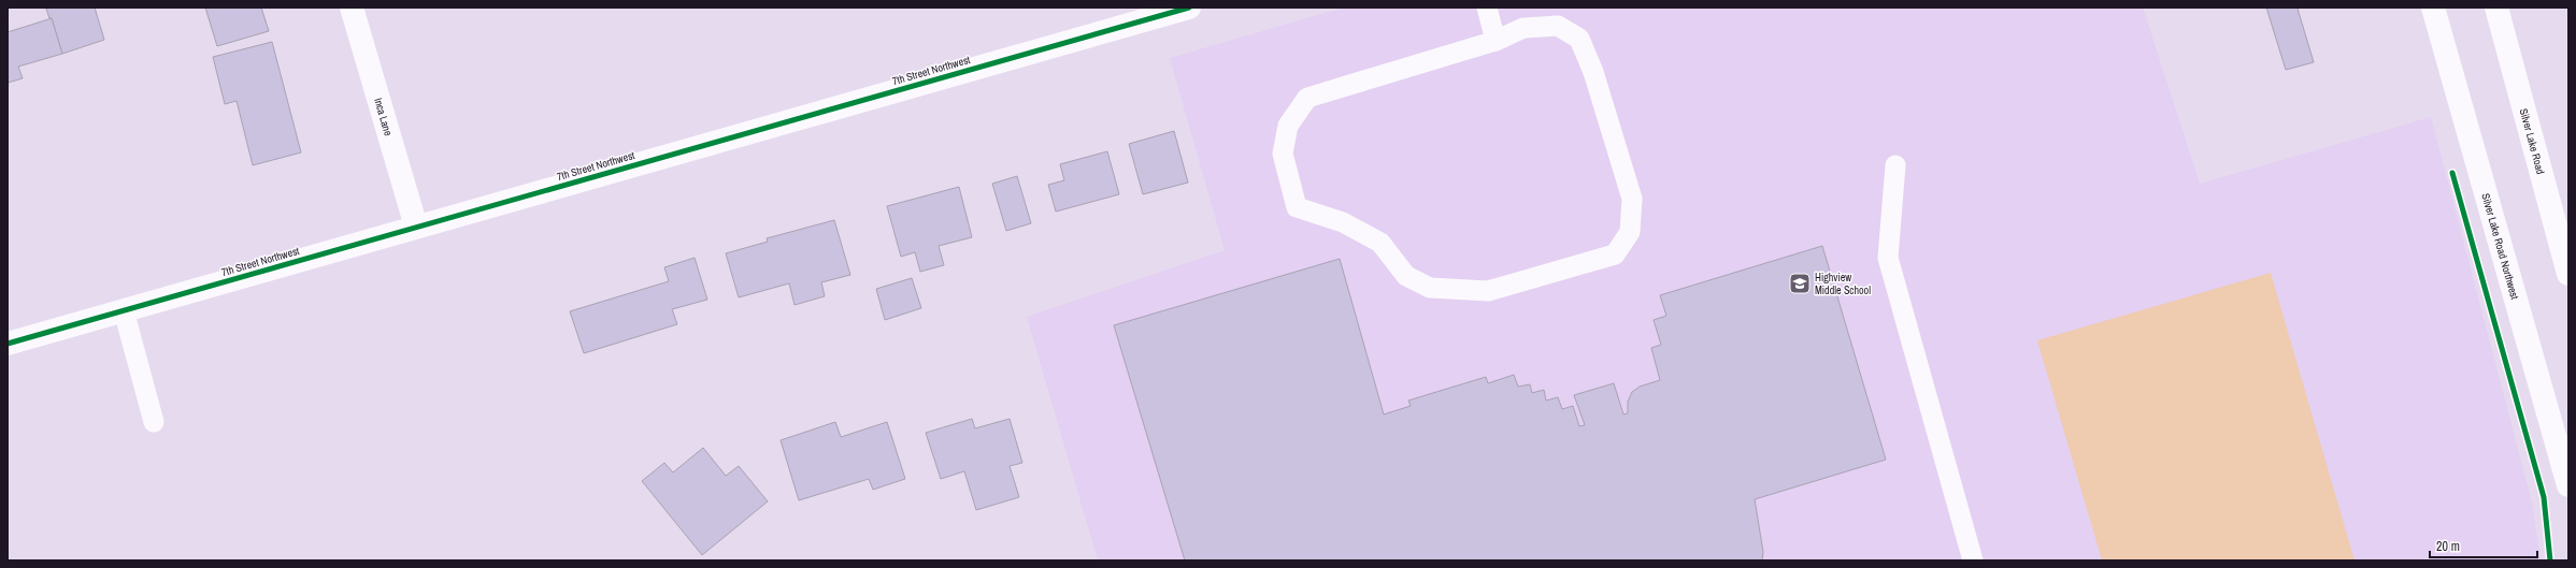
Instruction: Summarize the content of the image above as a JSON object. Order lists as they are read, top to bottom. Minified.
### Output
{"streets":{"street":["7th Street Northwest","Inca Lane","Silver Lake Road","Silver Lake Road Northwest"]},"crossings":[["7th Street Northwest","Inca Lane"]],"places":{"school or university":["Highview Middle School"]},"scale_bar":"20 m"}
